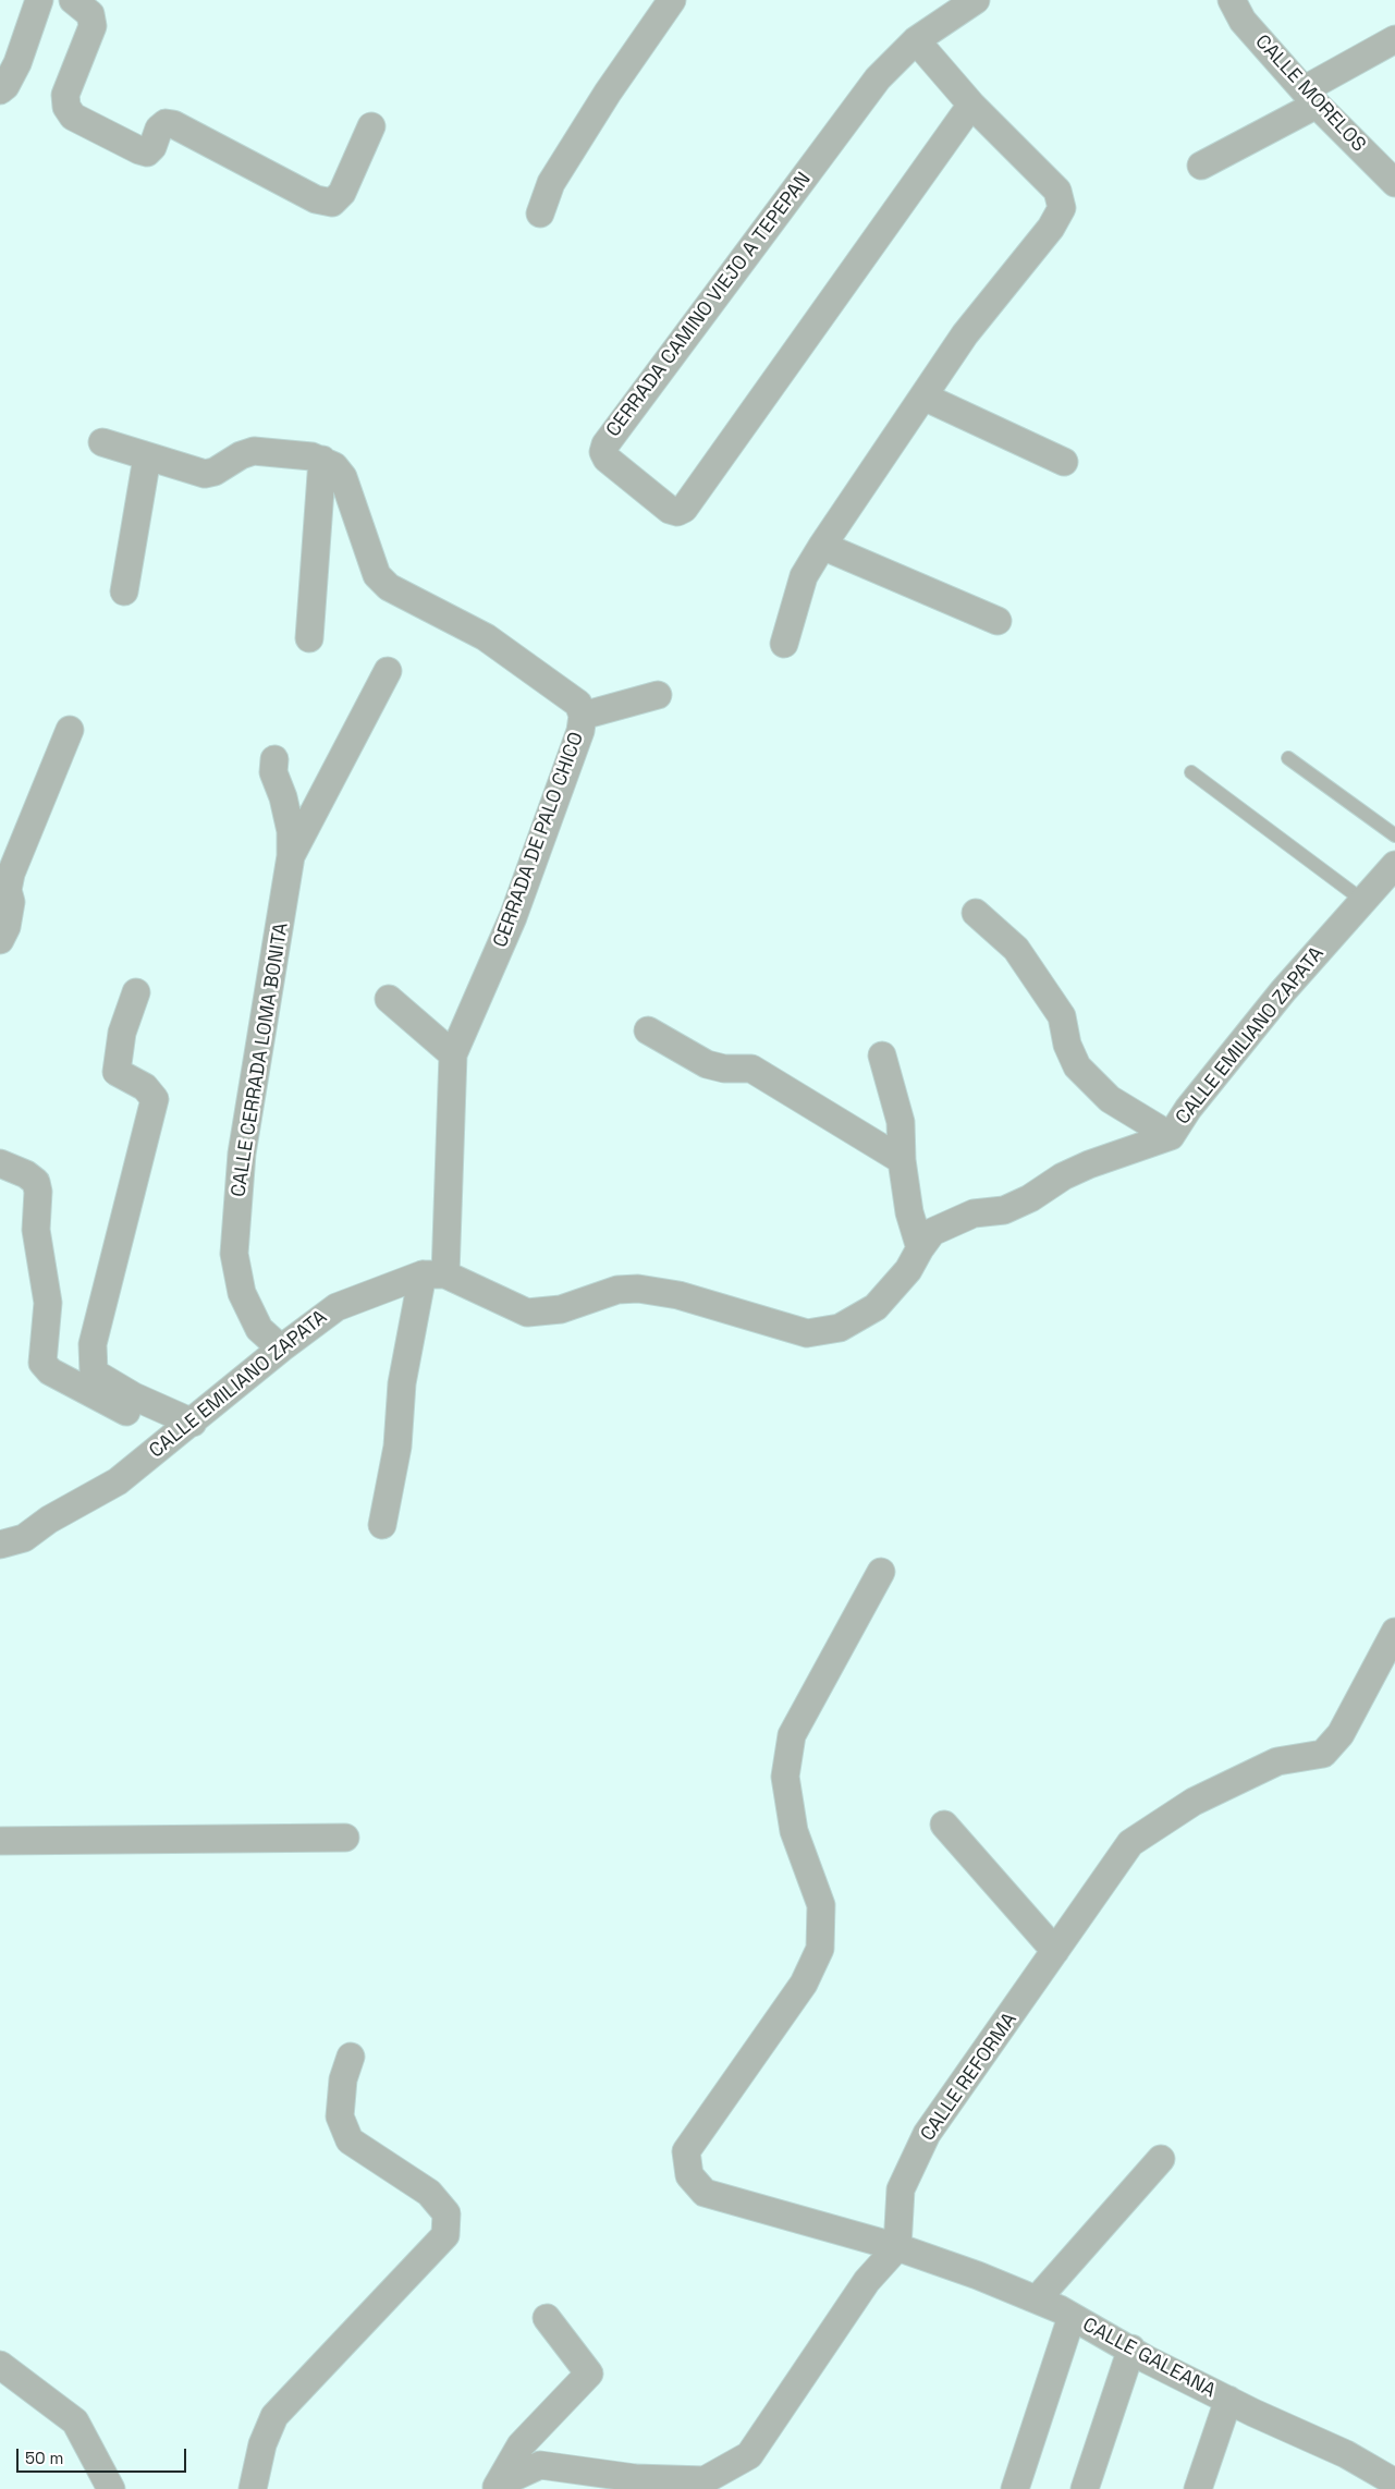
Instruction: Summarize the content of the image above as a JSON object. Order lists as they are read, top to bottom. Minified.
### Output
{"streets":{"street":["CALLE MORELOS","CERRADA CAMINO VIEJO A TEPEPAN","CERRADA DE PALO CHICO","CALLE EMILIANO ZAPATA","CALLE CERRADA LOMA BONITA","CALLE REFORMA","CALLE GALEANA"]},"crossings":[["CERRADA DE PALO CHICO","CALLE EMILIANO ZAPATA"],["CALLE EMILIANO ZAPATA","CALLE CERRADA LOMA BONITA"],["CALLE REFORMA","CALLE GALEANA"]],"scale_bar":"50 m"}
